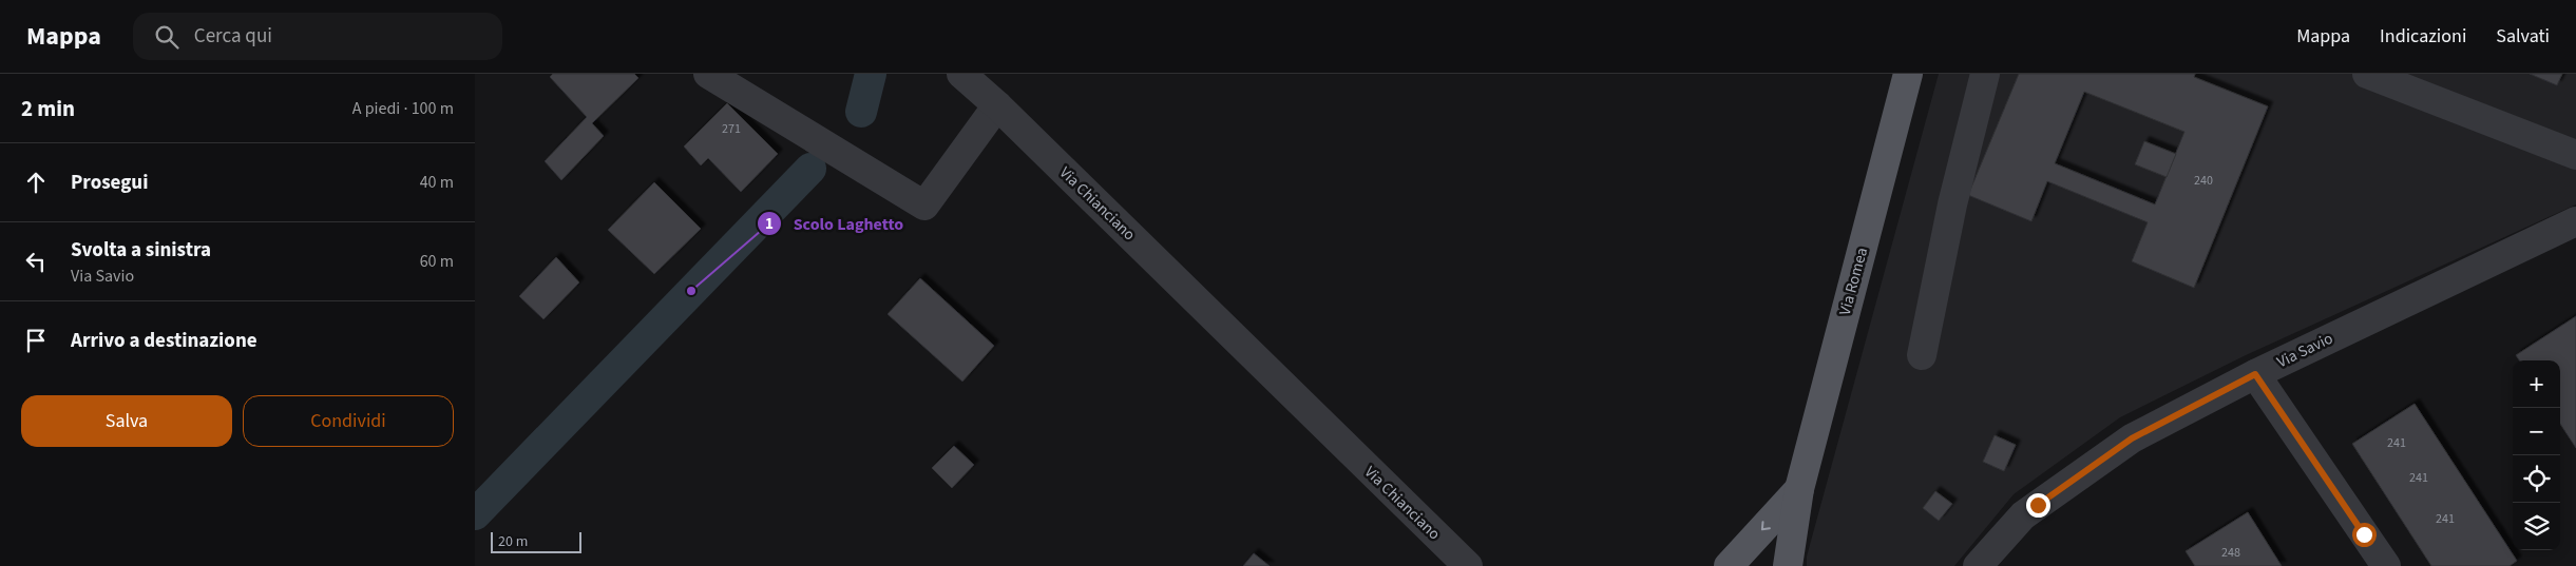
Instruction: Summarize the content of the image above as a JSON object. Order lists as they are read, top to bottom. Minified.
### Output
{"streets":{"main road":["Via Romea"],"street":["Via Chianciano","Via Savio"]},"places":["Scolo Laghetto"],"house_numbers":["271","240","241","241","241","248"],"scale_bar":"20 m","page":{"header":"Mappa","search":"Cerca qui","nav":["Mappa","Indicazioni","Salvati"],"heading":["2 min","A piedi · 100 m"],"list":[["Prosegui","40 m"],["Svolta a sinistra","Via Savio","60 m"],"Arrivo a destinazione"],"map_buttons":["+","−"],"buttons":["Salva","Condividi"],"scale":"20 m"}}
